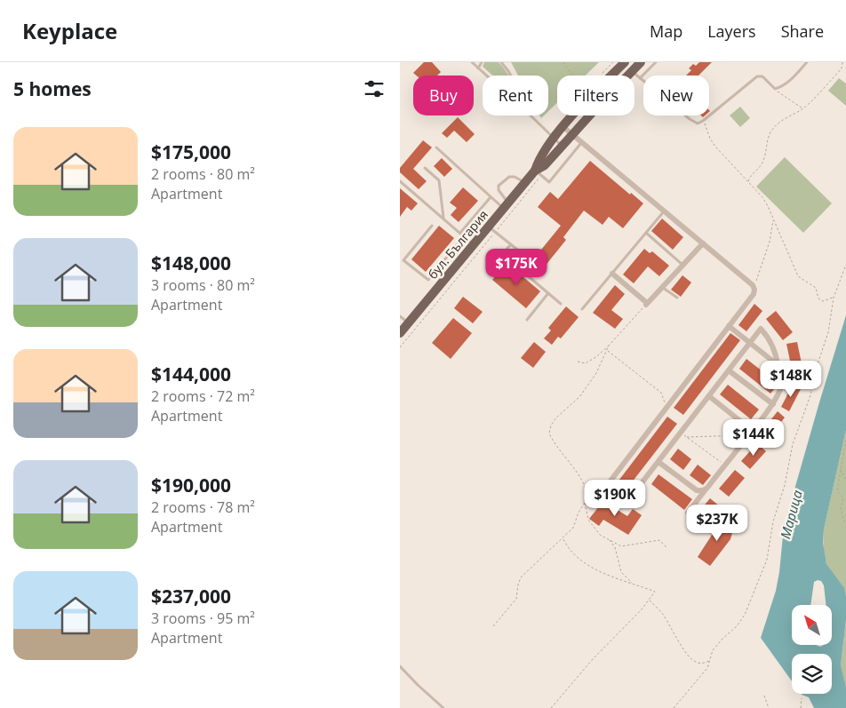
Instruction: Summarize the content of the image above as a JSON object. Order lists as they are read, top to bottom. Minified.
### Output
{"streets":{"main road":["бул. България"]},"water":["Марица"],"north":"top left","page":{"header":"Keyplace","nav":["Map","Layers","Share"],"heading":"5 homes","chip":["Buy","Rent","Filters","New"],"list":[{"name":"$175,000","note":"2 rooms · 80 m² · Apartment"},{"name":"$148,000","note":"3 rooms · 80 m² · Apartment"},{"name":"$144,000","note":"2 rooms · 72 m² · Apartment"},{"name":"$190,000","note":"2 rooms · 78 m² · Apartment"},{"name":"$237,000","note":"3 rooms · 95 m² · Apartment"}],"price":["$175K","$148K","$144K","$190K","$237K"]}}
